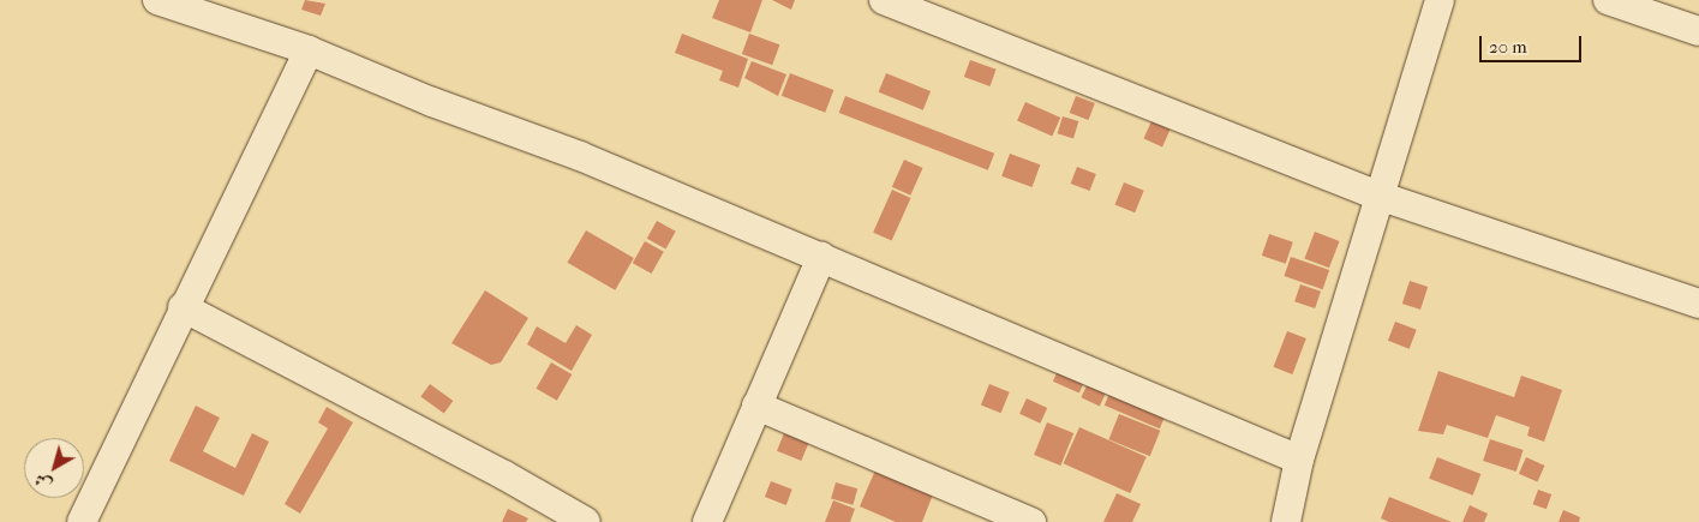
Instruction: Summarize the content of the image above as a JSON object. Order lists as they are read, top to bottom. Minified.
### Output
{"scale_bar":"20 m","north":"bottom left"}
